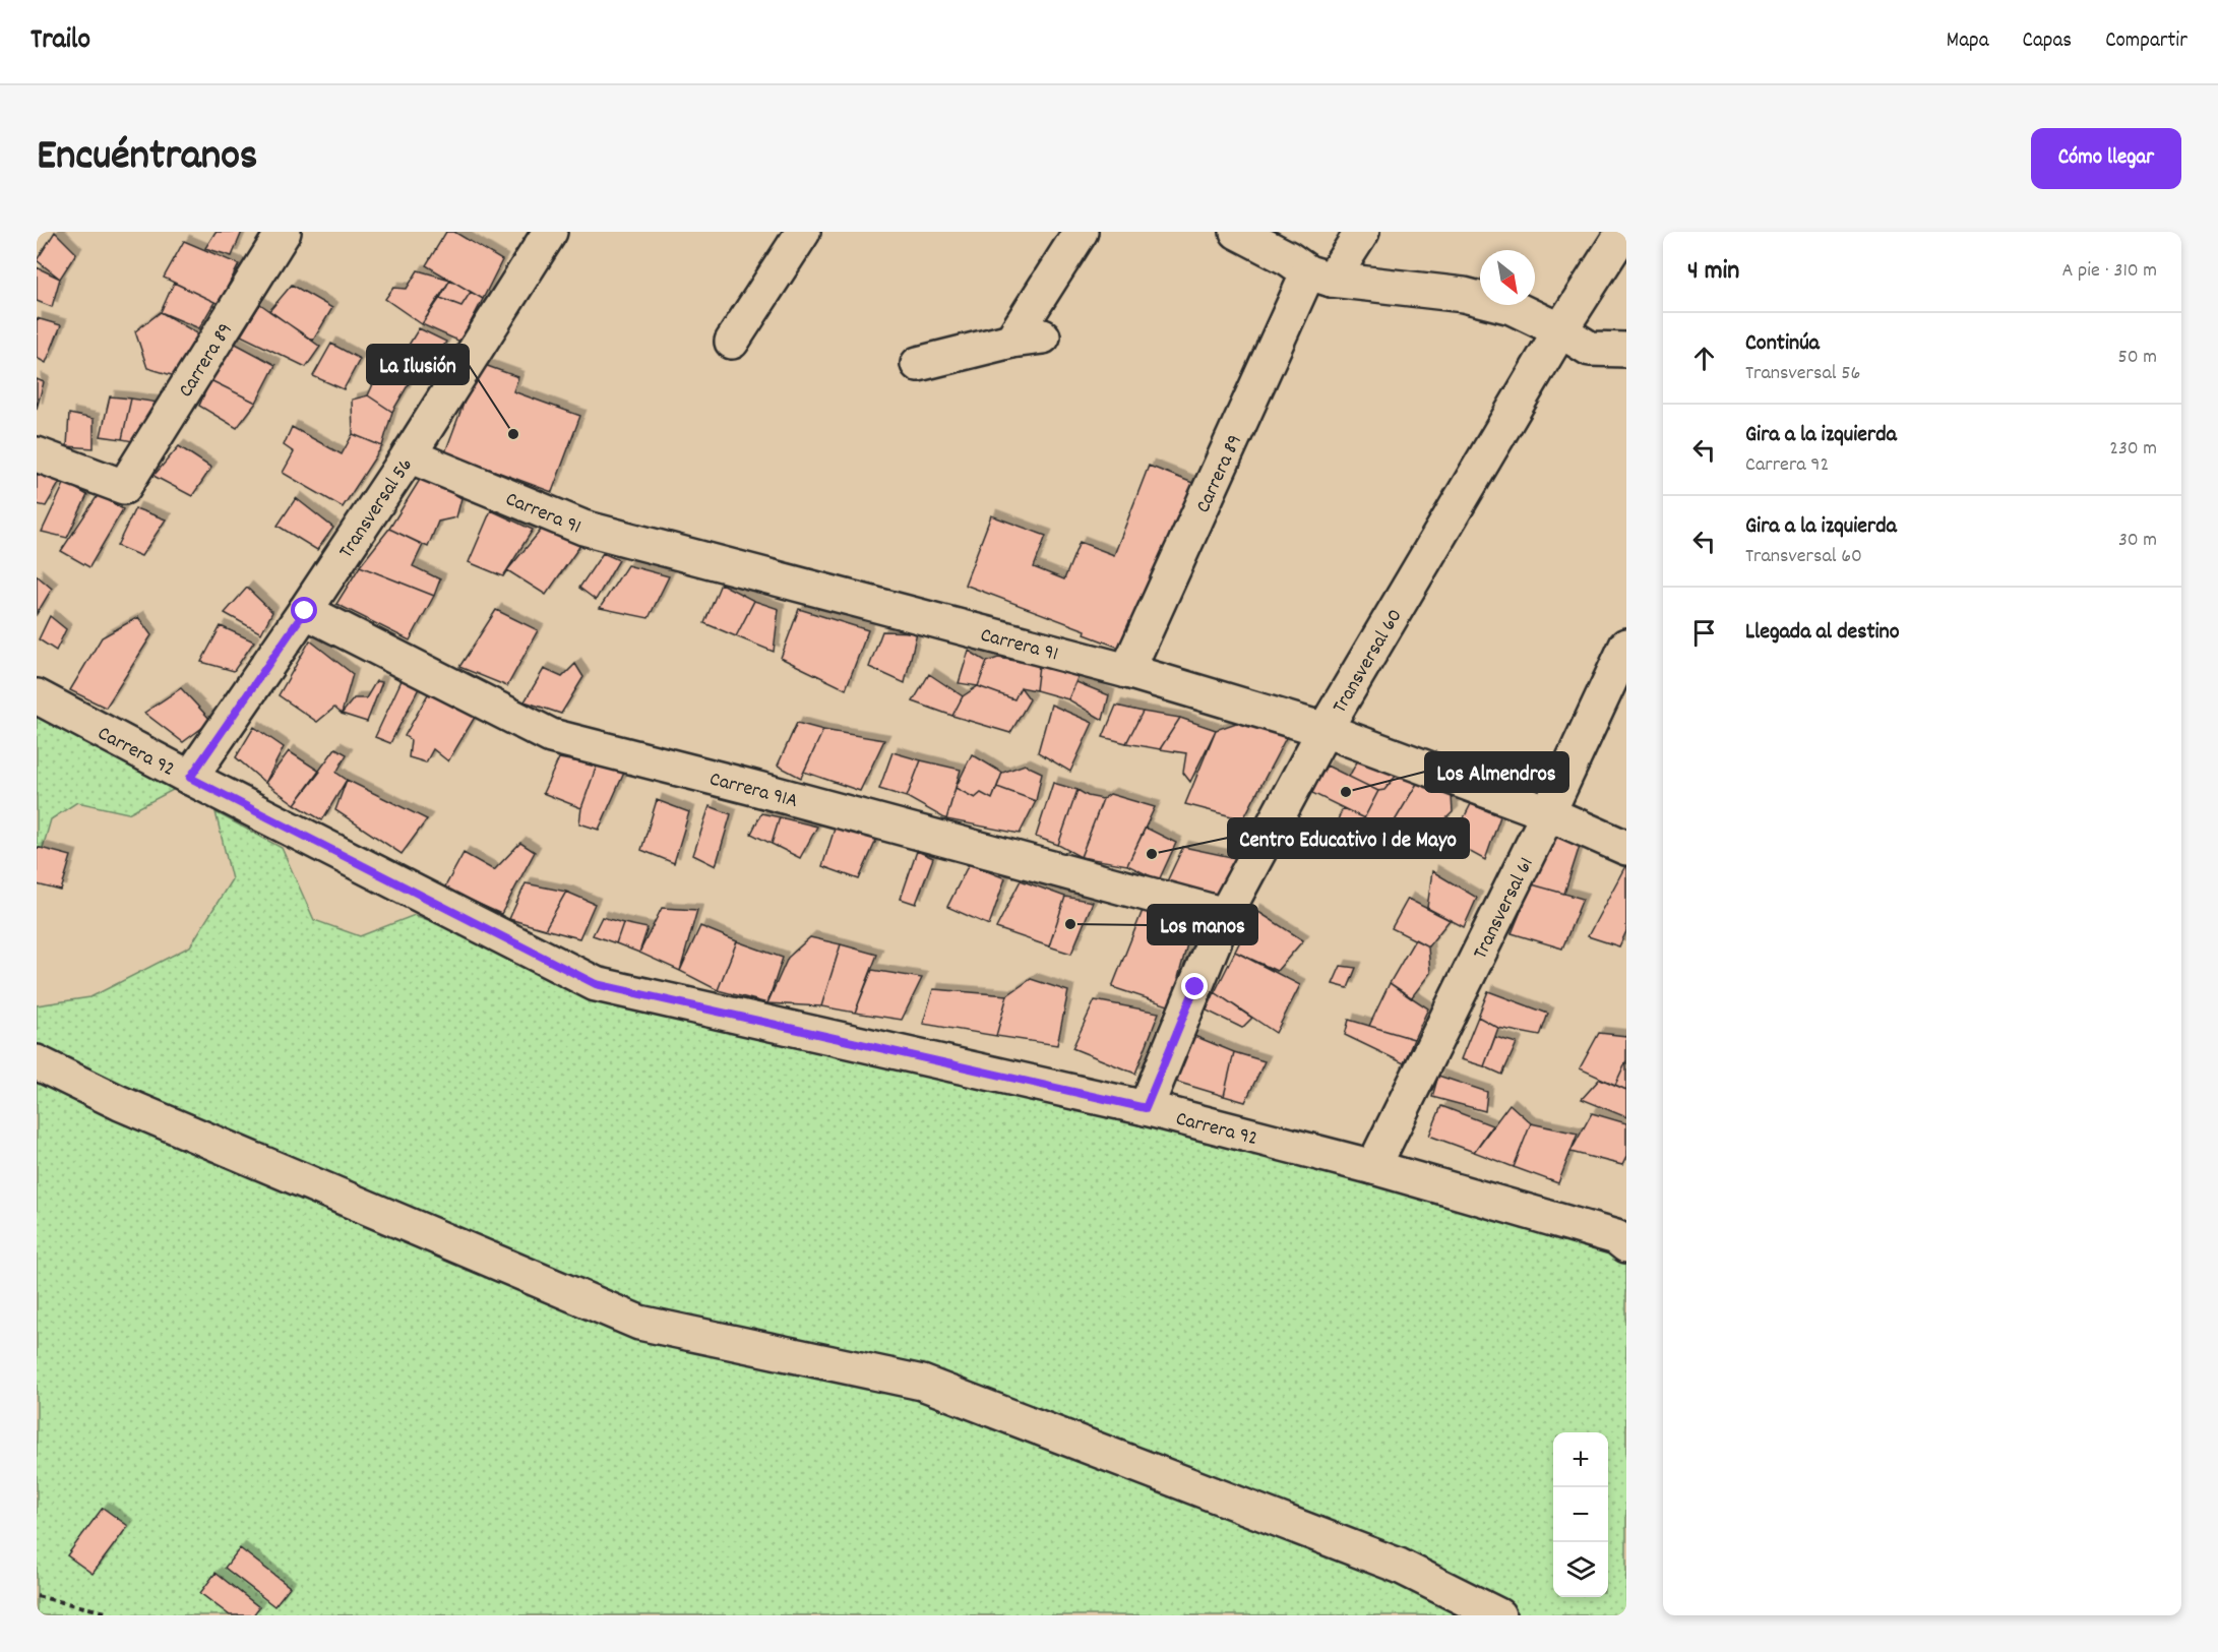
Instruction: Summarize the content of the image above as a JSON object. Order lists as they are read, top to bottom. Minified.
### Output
{"streets":{"street":["Carrera 89","Transversal 56","Carrera 91","Transversal 60","Carrera 92","Carrera 91A","Transversal 61"]},"crossings":[["Carrera 89","Carrera 91"],["Transversal 56","Carrera 91"],["Transversal 56","Carrera 92"],["Transversal 56","Carrera 91A"],["Carrera 91","Transversal 60"],["Carrera 91","Transversal 61"],["Transversal 60","Carrera 92"],["Transversal 60","Carrera 91A"],["Carrera 92","Transversal 61"]],"places":["La Ilusión","Los Almendros","Centro Educativo 1 de Mayo","Los manos"],"north":"bottom right","page":{"header":"Trailo","nav":["Mapa","Capas","Compartir"],"title":"Encuéntranos","buttons":"Cómo llegar","heading":["4 min","A pie · 310 m"],"list":[["Continúa","Transversal 56","50 m"],["Gira a la izquierda","Carrera 92","230 m"],["Gira a la izquierda","Transversal 60","30 m"],"Llegada al destino"],"map_buttons":["+","−"]}}
